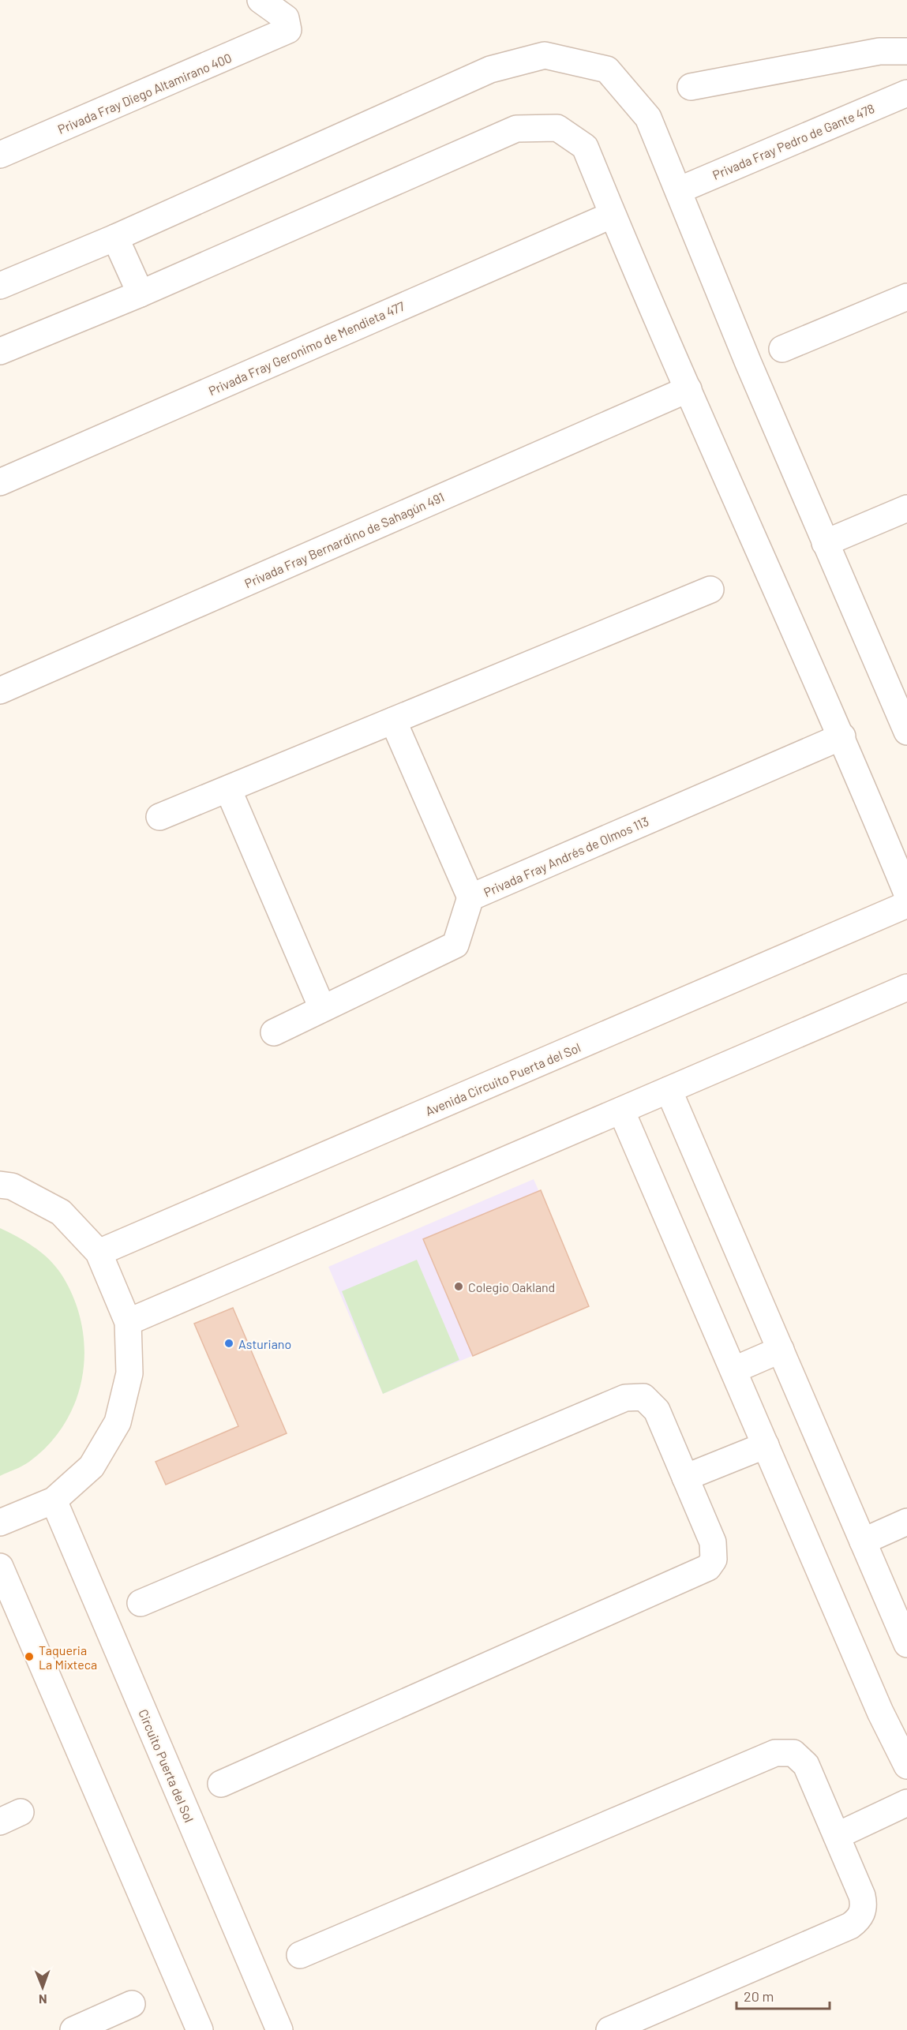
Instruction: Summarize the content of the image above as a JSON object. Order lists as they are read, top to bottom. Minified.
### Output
{"streets":{"street":["Privada Fray Diego Altamirano 400","Privada Fray Pedro de Gante 478","Privada Fray Geronimo de Mendieta 477","Privada Fray Bernardino de Sahagún 491","Privada Fray Andrés de Olmos 113","Avenida Circuito Puerta del Sol","Circuito Puerta del Sol"]},"places":["Colegio Oakland","Asturiano","Taqueria La Mixteca"],"scale_bar":"20 m","north":"bottom"}
